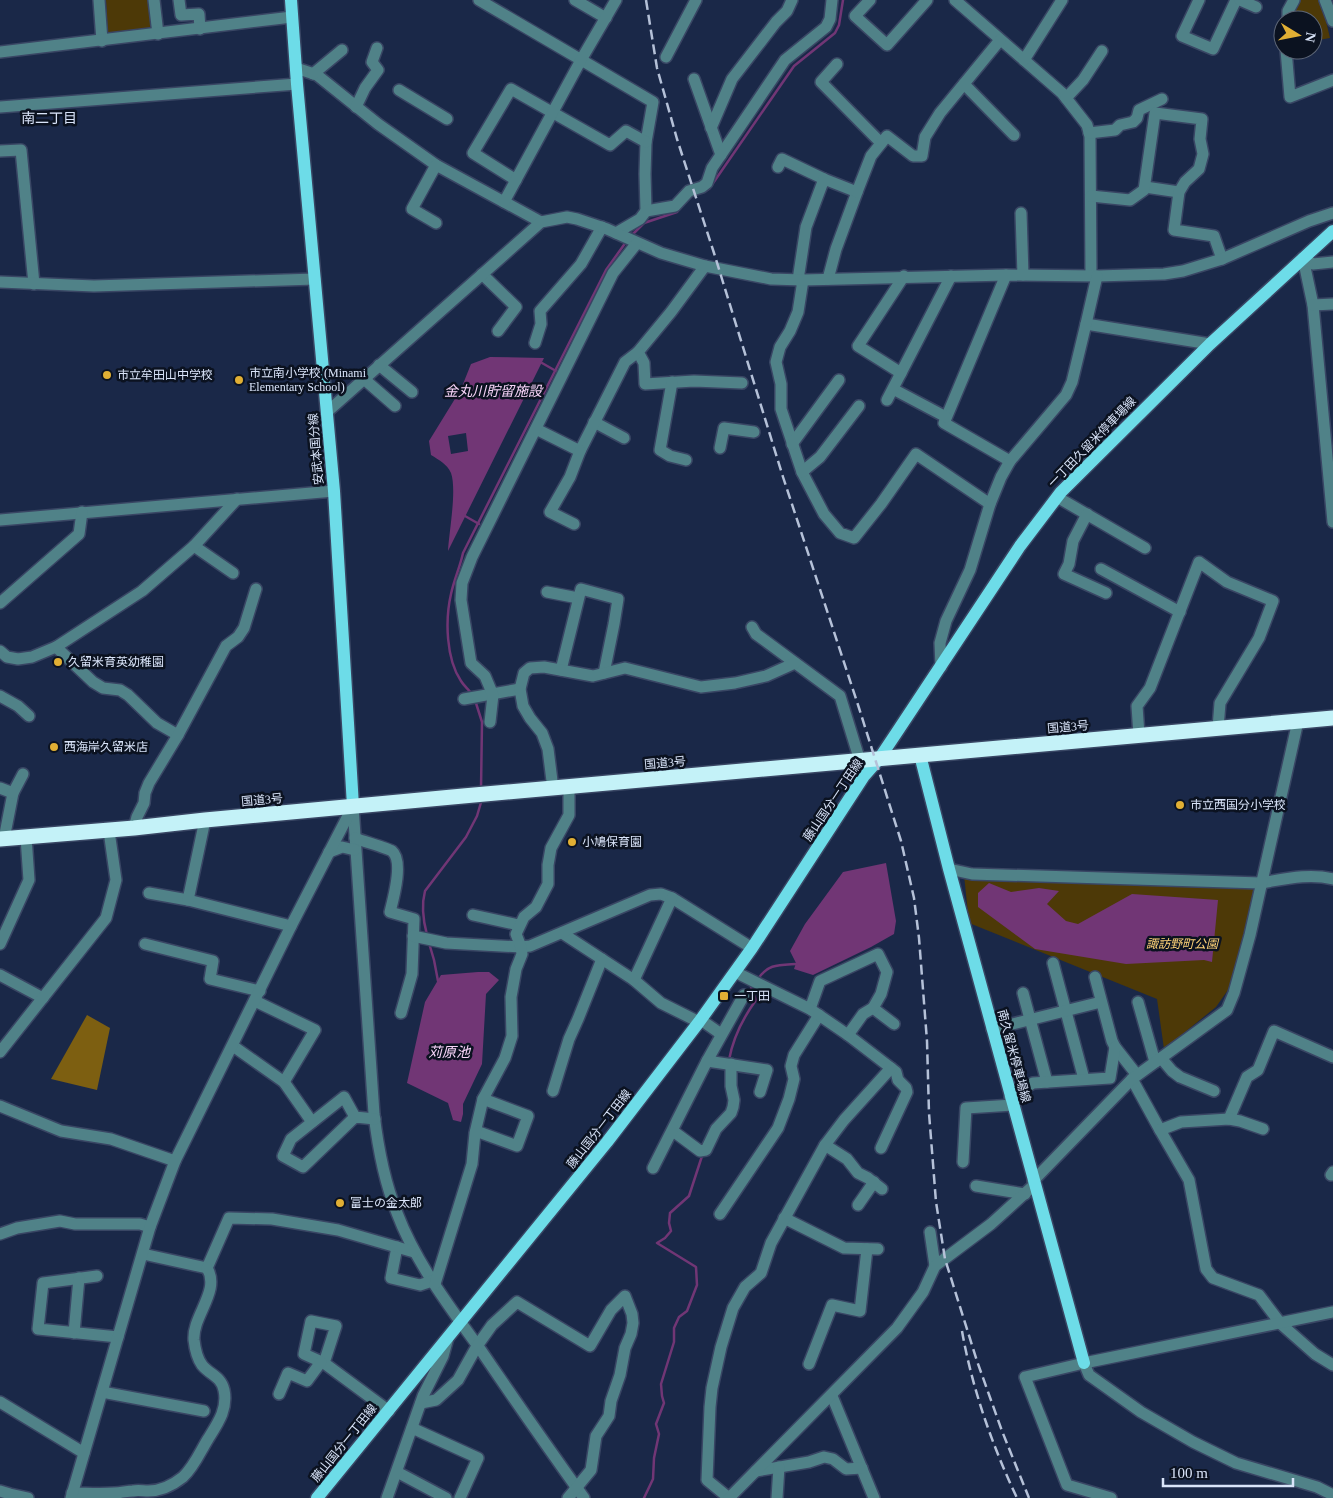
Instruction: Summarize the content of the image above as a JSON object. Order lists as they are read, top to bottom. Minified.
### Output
{"streets":{"highway":["国道3号"],"main road":["一丁田久留米停車場線","安武本国分線","藤山国分一丁田線","南久留米停車場線"]},"crossings":[["一丁田久留米停車場線","国道3号"],["一丁田久留米停車場線","藤山国分一丁田線"],["安武本国分線","国道3号"],["国道3号","藤山国分一丁田線"],["国道3号","南久留米停車場線"]],"districts":["南二丁目"],"water":["金丸川貯留施設","苅原池"],"parks":["諏訪野町公園"],"places":{"other":["市立牟田山中学校","市立南小学校 (Minami Elementary School)","久留米育英幼稚園","西海岸久留米店","市立西国分小学校","小鳩保育園","富士の金太郎"],"transit":["一丁田"]},"scale_bar":"100 m","north":"right"}
